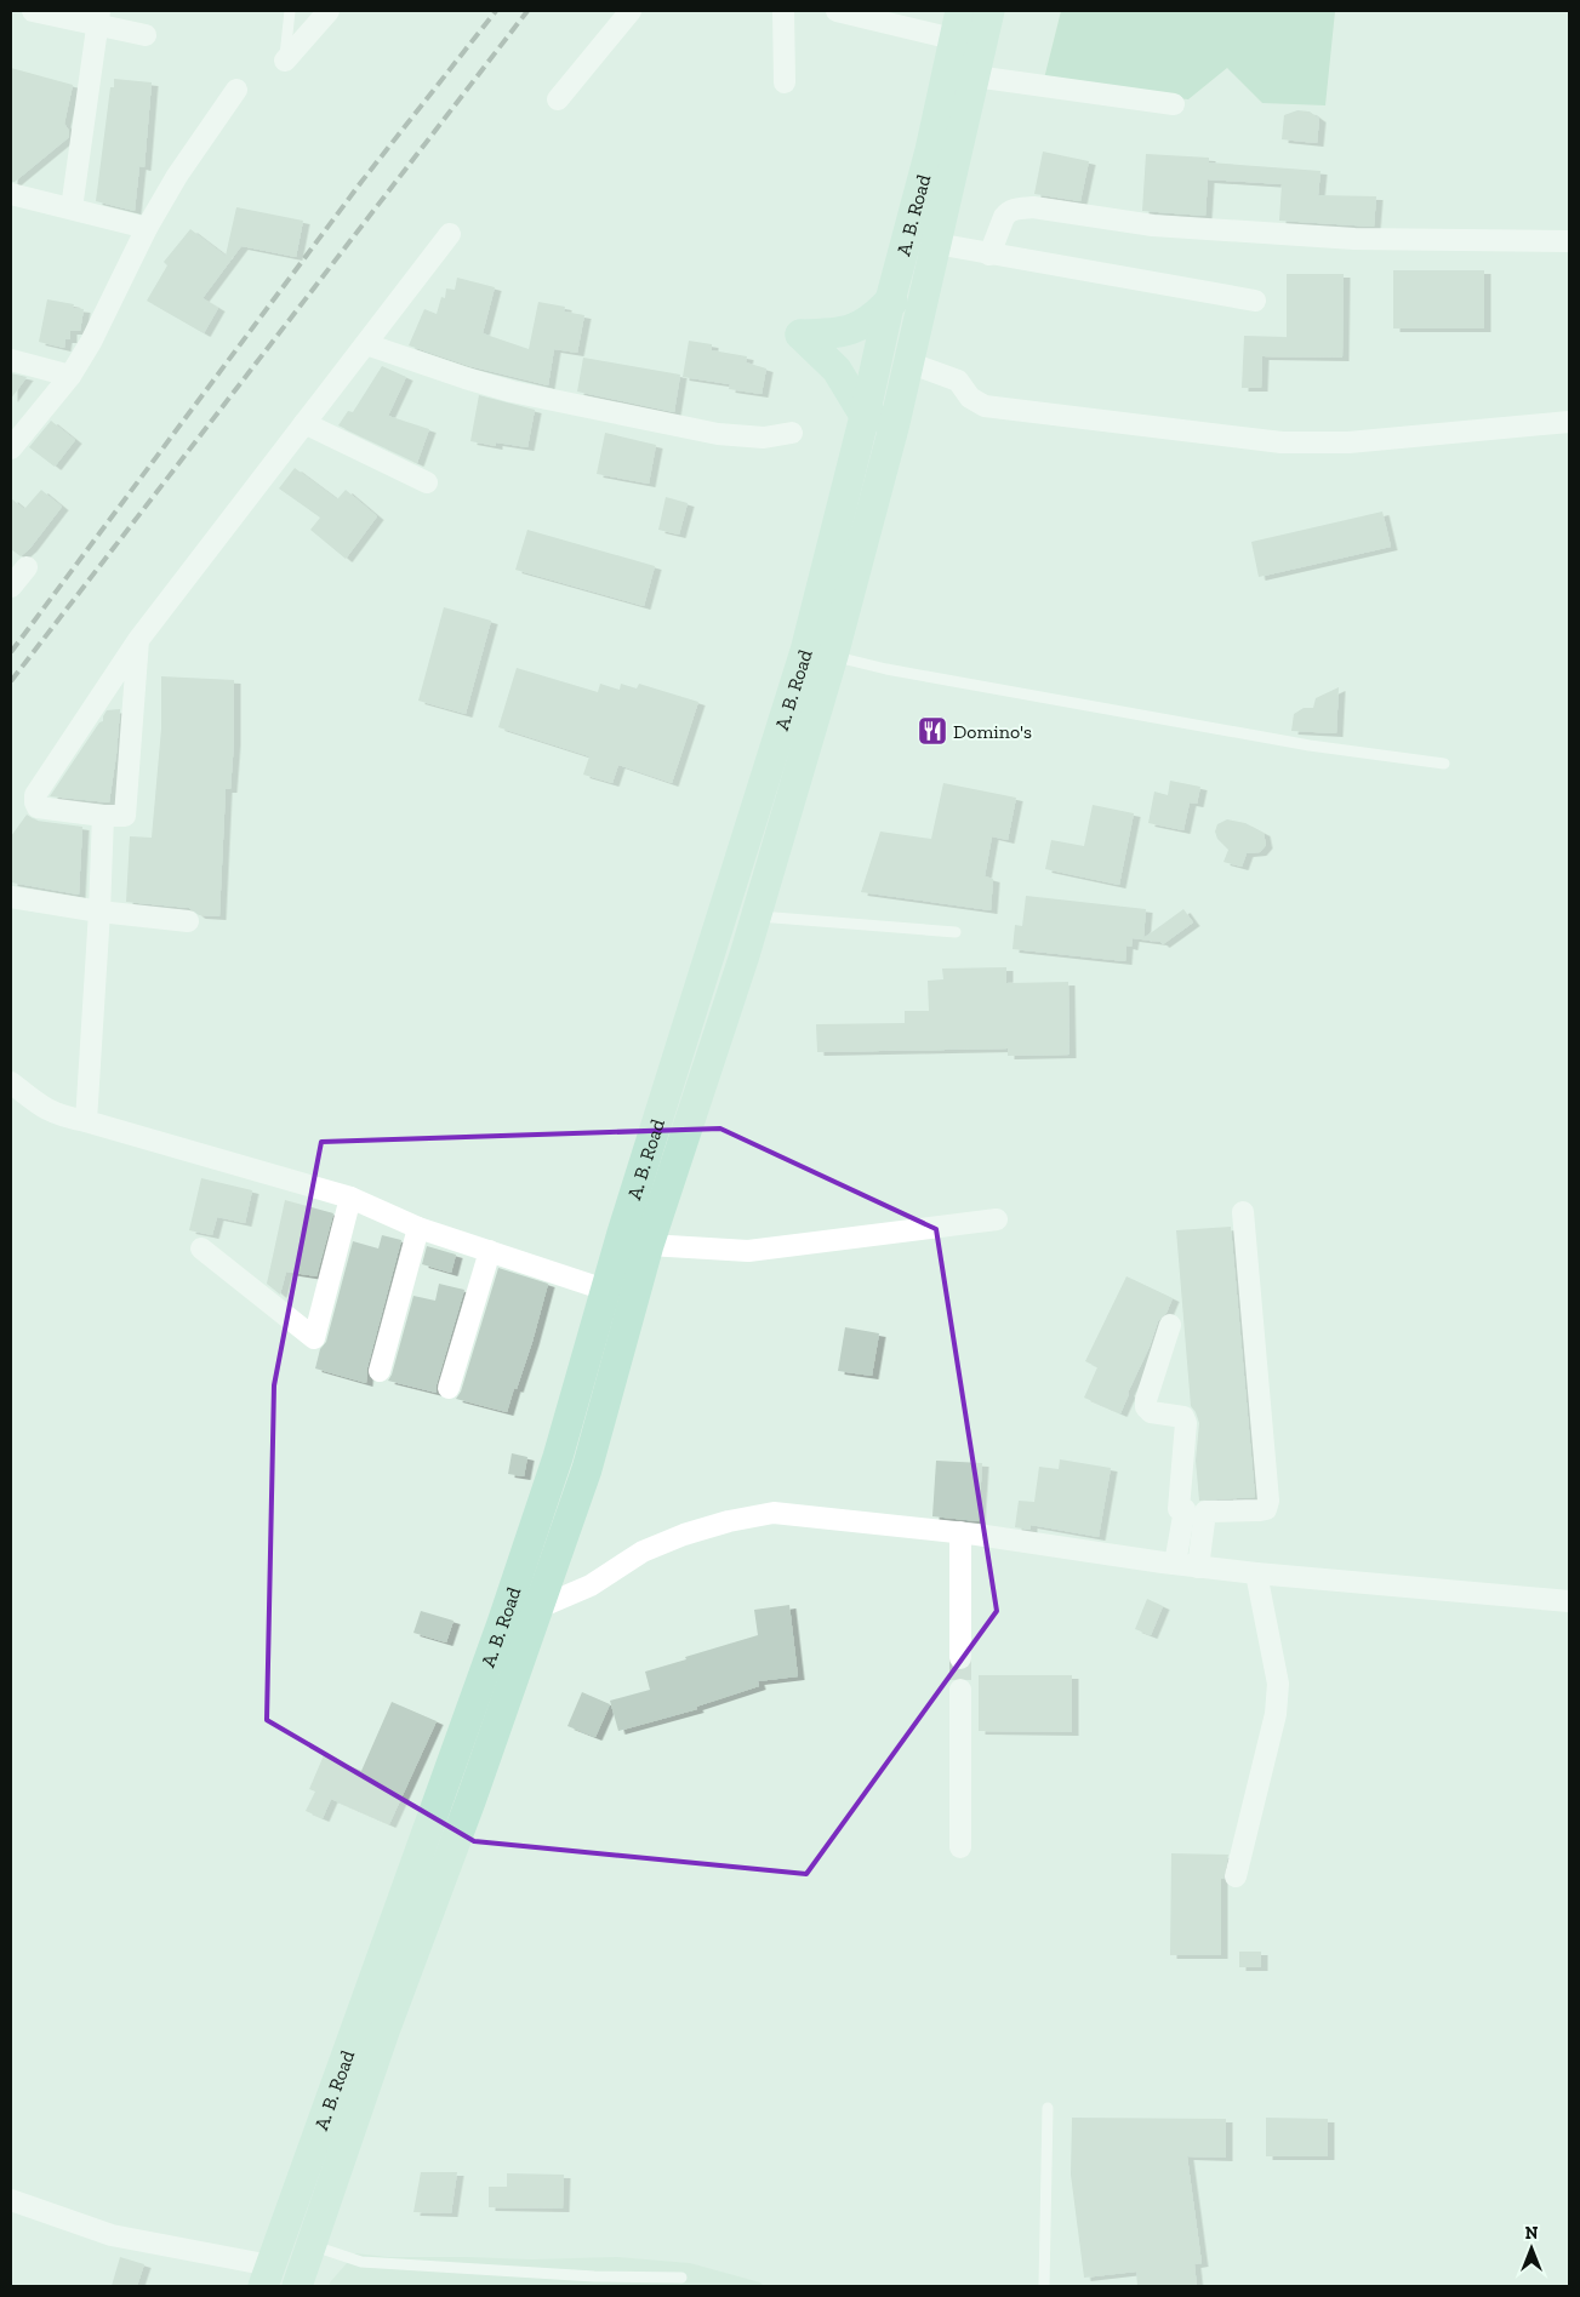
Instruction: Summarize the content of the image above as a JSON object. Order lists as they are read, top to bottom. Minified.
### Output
{"streets":{"main road":["A. B. Road"]},"places":{"restaurant":["Domino's"]},"north":"top"}
